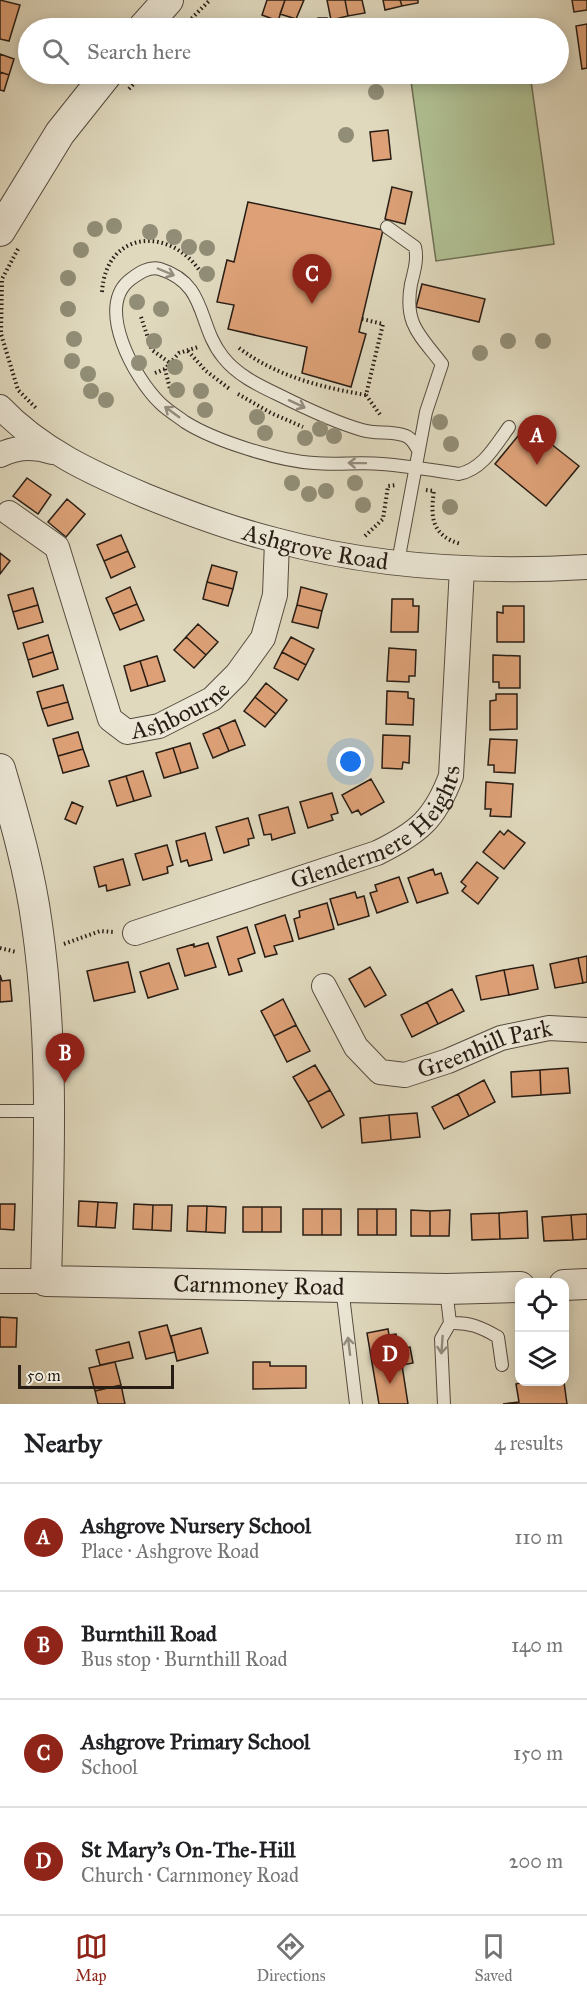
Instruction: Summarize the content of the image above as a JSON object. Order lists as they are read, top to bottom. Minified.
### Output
{"streets":{"street":["Ashgrove Road","Ashbourne","Glendermere Heights","Greenhill Park","Carnmoney Road"]},"crossings":[["Ashgrove Road","Ashbourne"],["Ashgrove Road","Glendermere Heights"]],"scale_bar":"50 m","page":{"search":"Search here","pins":["C","A","B","D"],"scale":"50 m","heading":["Nearby","4 results"],"list":[{"mark":"A","name":"Ashgrove Nursery School","note":"Place · Ashgrove Road","value":"110 m"},{"mark":"B","name":"Burnthill Road","note":"Bus stop · Burnthill Road","value":"140 m"},{"mark":"C","name":"Ashgrove Primary School","note":"School","value":"150 m"},{"mark":"D","name":"St Mary's On-The-Hill","note":"Church · Carnmoney Road","value":"200 m"}],"nav":["Map","Directions","Saved"]}}
